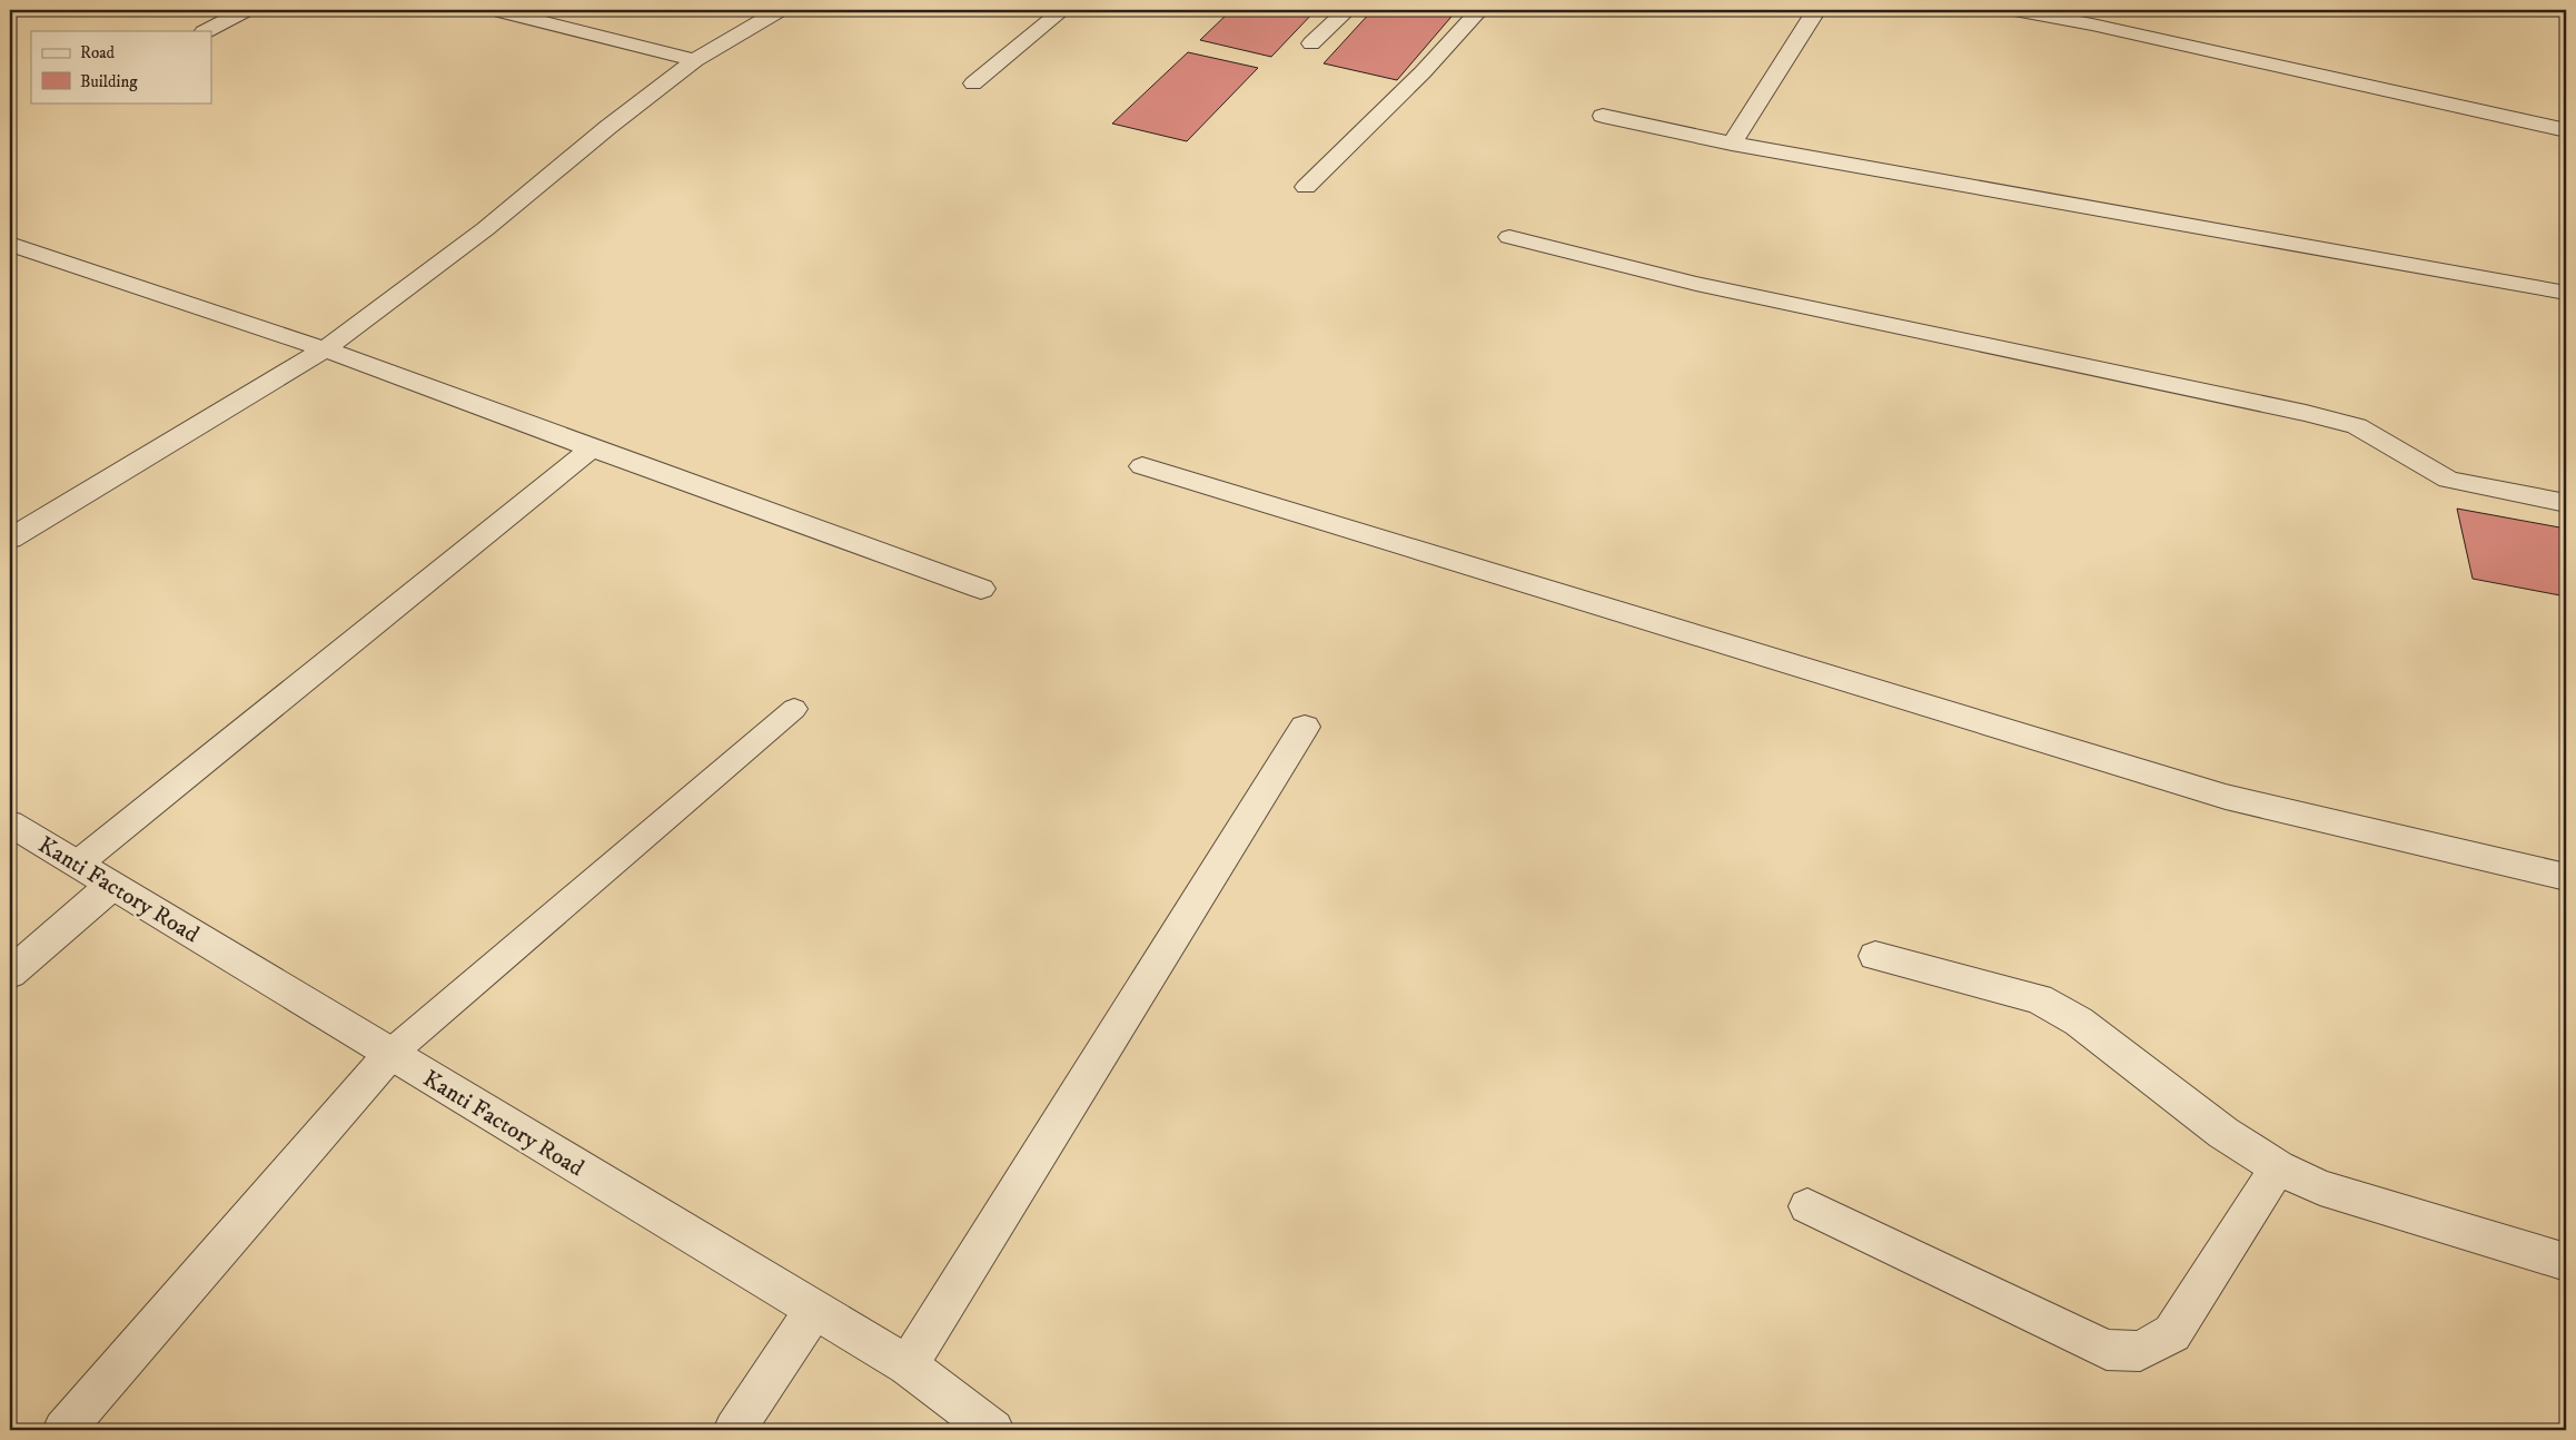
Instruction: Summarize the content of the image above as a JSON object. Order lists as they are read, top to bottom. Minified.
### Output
{"streets":{"street":["Kanti Factory Road"]},"legend":["Road","Building"]}
